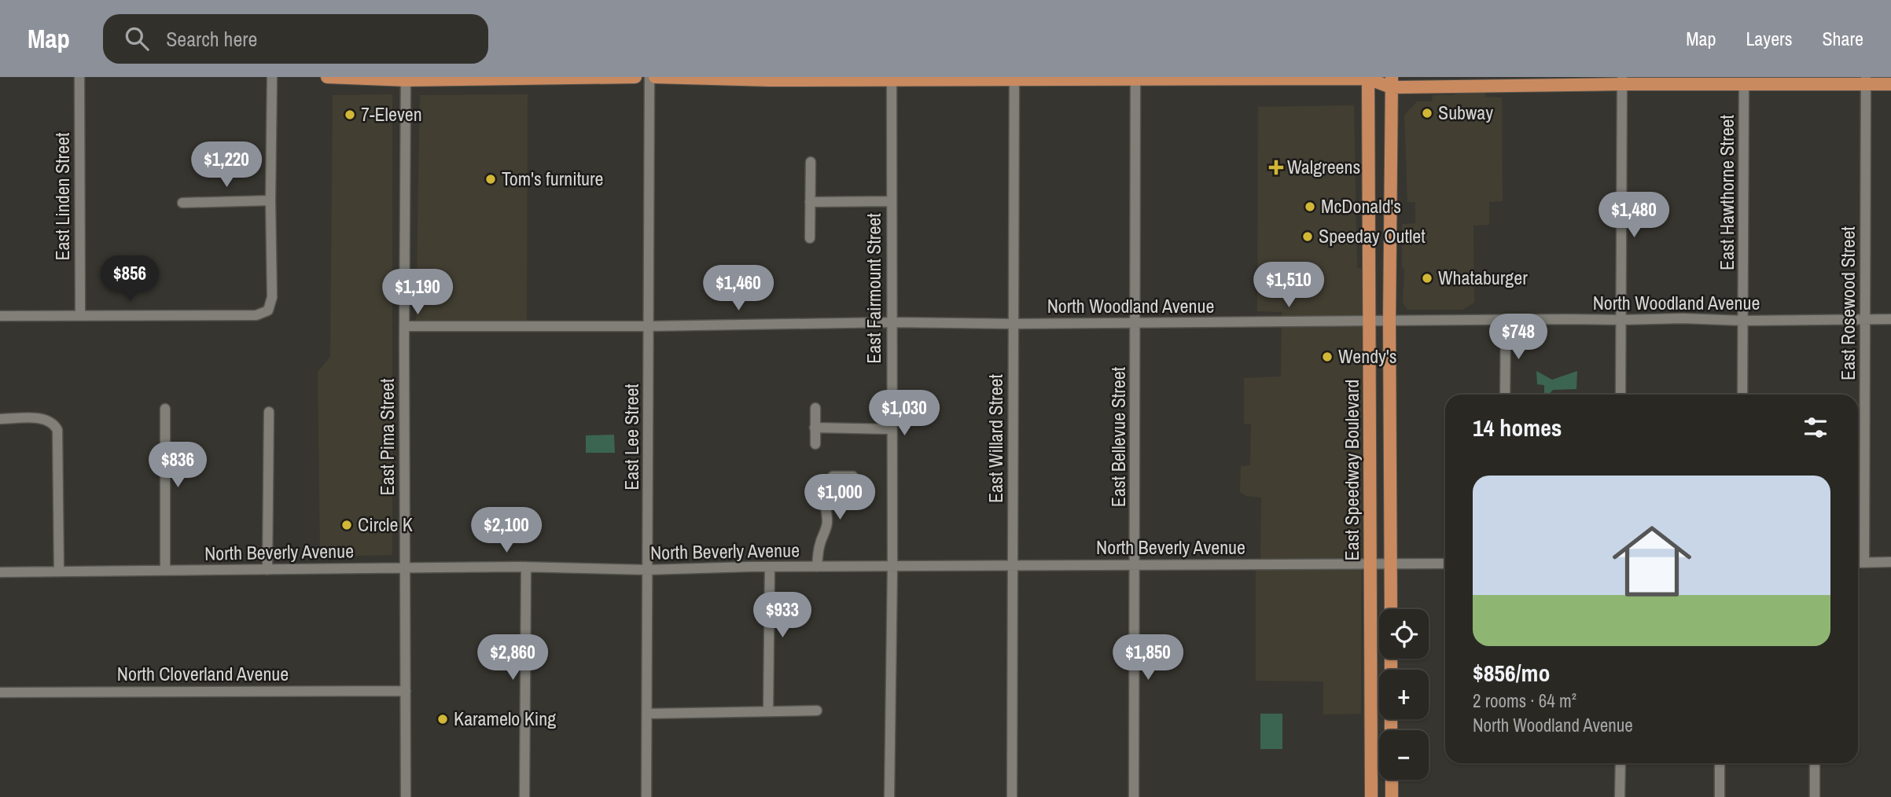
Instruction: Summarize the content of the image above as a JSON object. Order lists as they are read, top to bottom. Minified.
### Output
{"streets":{"main road":["East Speedway Boulevard"],"street":["East Hawthorne Street","East Linden Street","East Fairmount Street","North Woodland Avenue","East Rosewood Street","East Pima Street","East Lee Street","East Bellevue Street","East Willard Street","North Beverly Avenue","North Cloverland Avenue"]},"crossings":[["East Hawthorne Street","North Woodland Avenue"],["East Fairmount Street","North Woodland Avenue"],["East Fairmount Street","North Beverly Avenue"],["North Woodland Avenue","East Rosewood Street"],["North Woodland Avenue","East Pima Street"],["North Woodland Avenue","East Lee Street"],["North Woodland Avenue","East Bellevue Street"],["North Woodland Avenue","East Willard Street"],["North Woodland Avenue","East Speedway Boulevard"],["East Pima Street","North Beverly Avenue"],["East Pima Street","North Cloverland Avenue"],["East Lee Street","North Beverly Avenue"],["East Bellevue Street","North Beverly Avenue"],["East Willard Street","North Beverly Avenue"],["East Speedway Boulevard","North Beverly Avenue"]],"places":{"other":["Subway","7-Eleven","Tom's furniture","McDonald's","Speeday Outlet","Whataburger","Wendy's","Circle K","Karamelo King"],"health":["Walgreens"]},"page":{"header":"Map","search":"Search here","nav":["Map","Layers","Share"],"price":["$1,220","$1,480","$856","$1,510","$1,460","$1,190","$748","$1,030","$836","$1,000","$2,100","$933","$2,860","$1,850"],"heading":"14 homes","list":[{"name":"$856/mo","note":"2 rooms · 64 m² · North Woodland Avenue"}],"map_buttons":["+","−"]}}
